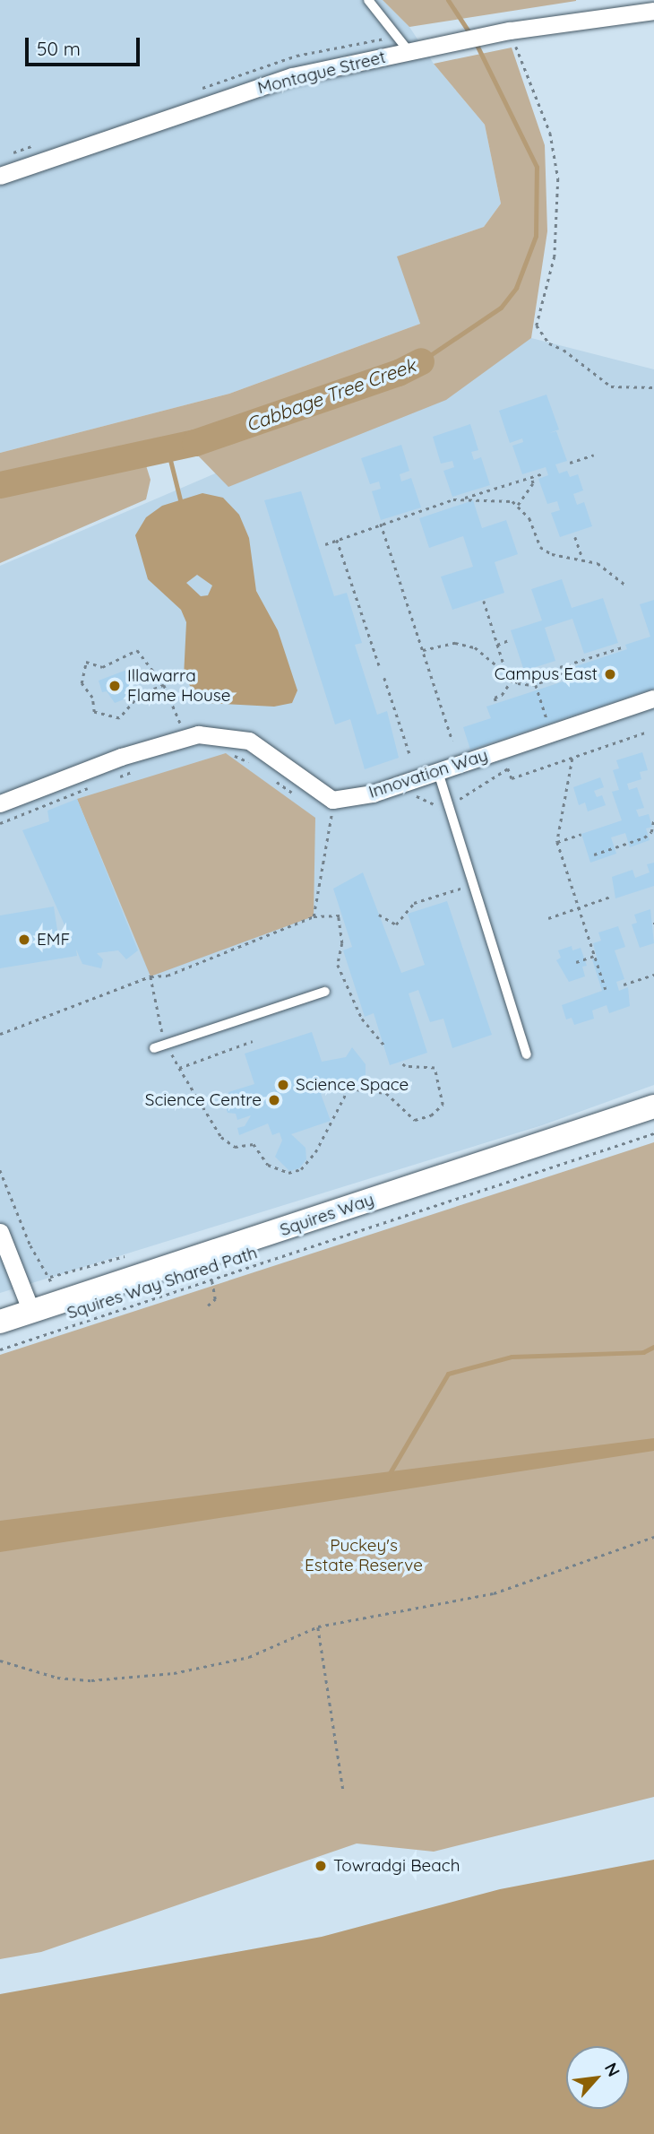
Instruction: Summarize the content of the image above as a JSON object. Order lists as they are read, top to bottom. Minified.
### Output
{"streets":{"main road":["Squires Way"],"street":["Montague Street","Innovation Way"],"path":["Squires Way Shared Path"]},"water":["Cabbage Tree Creek"],"parks":["Puckey's Estate Reserve"],"places":["Campus East","Illawarra Flame House","EMF","Science Space","Science Centre","Towradgi Beach"],"scale_bar":"50 m","north":"top right"}
